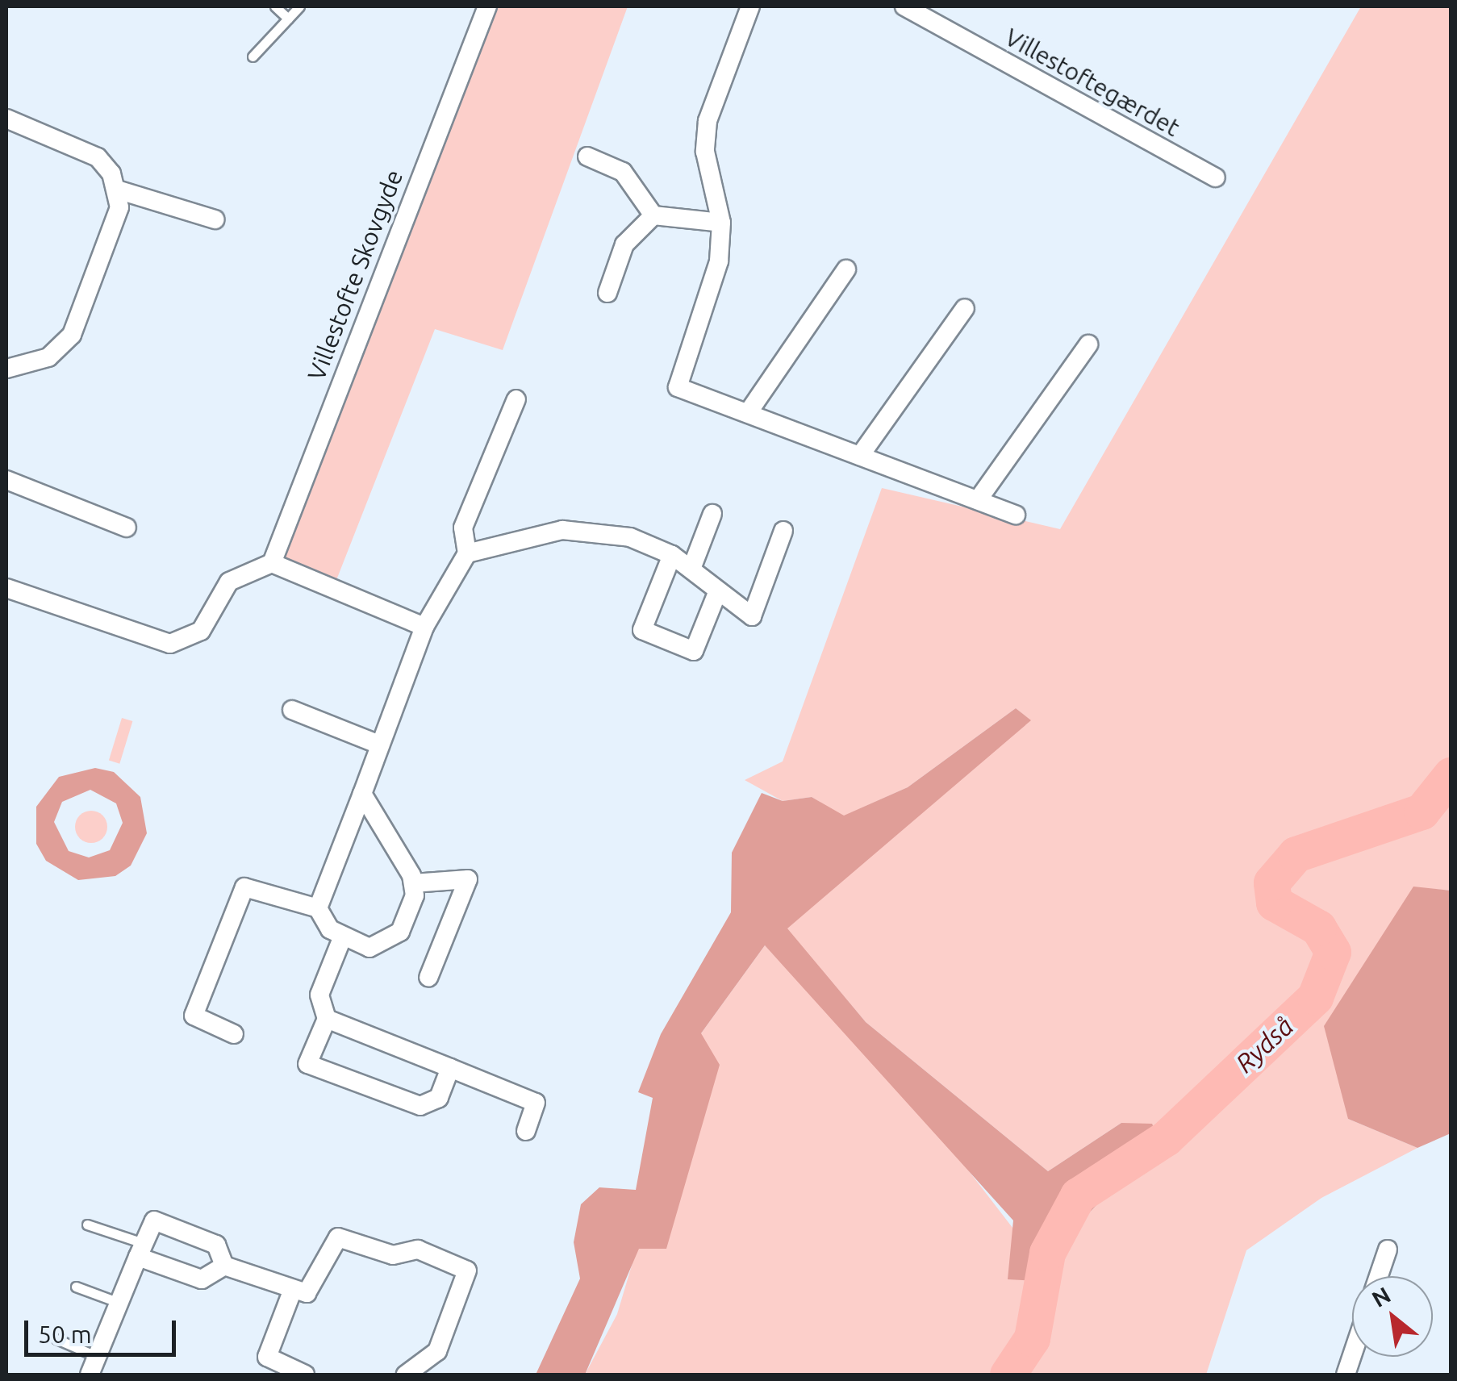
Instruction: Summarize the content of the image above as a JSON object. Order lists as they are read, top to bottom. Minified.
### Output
{"streets":{"street":["Villestoftegærdet","Villestofte Skovgyde"]},"water":["Rydså"],"scale_bar":"50 m","north":"top left"}
